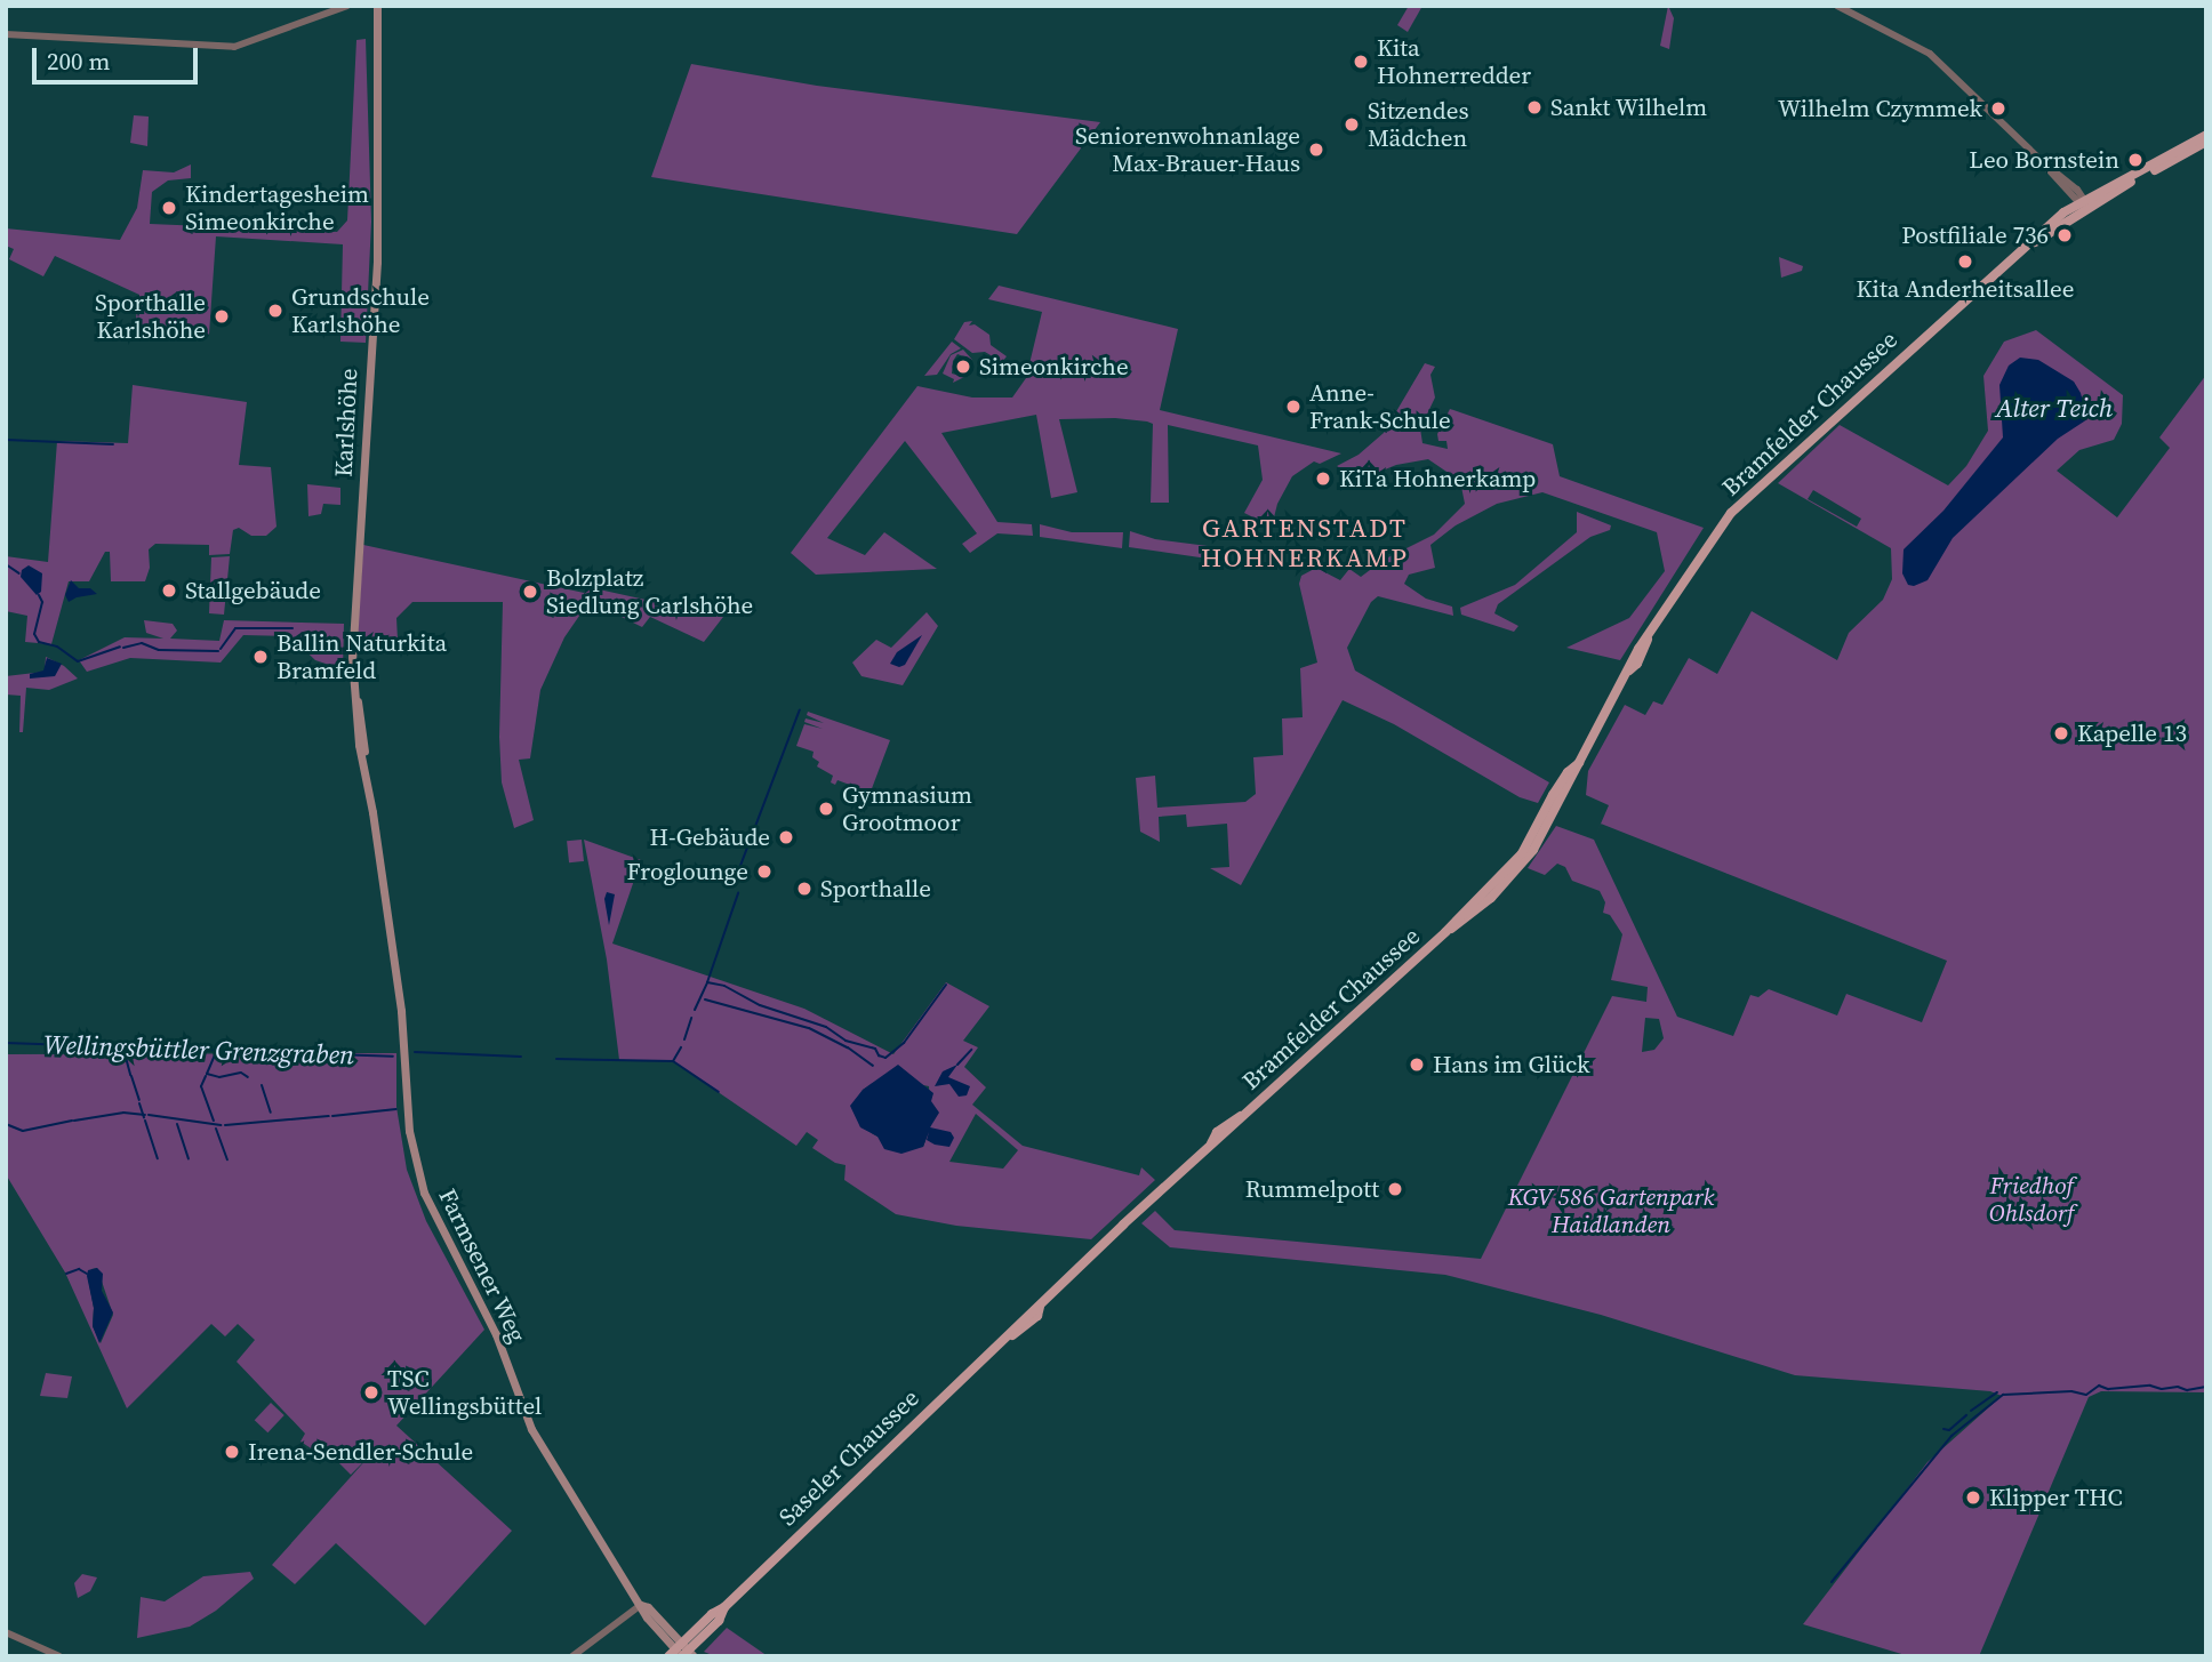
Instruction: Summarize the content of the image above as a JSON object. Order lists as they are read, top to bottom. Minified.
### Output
{"streets":{"main road":["Bramfelder Chaussee","Karlshöhe","Farmsener Weg","Saseler Chaussee"]},"crossings":[["Bramfelder Chaussee","Saseler Chaussee"],["Karlshöhe","Farmsener Weg"],["Farmsener Weg","Saseler Chaussee"]],"districts":["GARTENSTADT HOHNERKAMP"],"water":["Alter Teich","Wellingsbüttler Grenzgraben"],"parks":["Friedhof Ohlsdorf","KGV 586 Gartenpark Haidlanden"],"places":["Kita Hohnerredder","Sankt Wilhelm","Wilhelm Czymmek","Sitzendes Mädchen","Seniorenwohnanlage Max-Brauer-Haus","Leo Bornstein","Kindertagesheim Simeonkirche","Postfiliale 736","Kita Anderheitsallee","Grundschule Karlshöhe","Sporthalle Karlshöhe","Simeonkirche","Anne- Frank-Schule","KiTa Hohnerkamp","Stallgebäude","Bolzplatz Siedlung Carlshöhe","Ballin Naturkita Bramfeld","Kapelle 13","Gymnasium Grootmoor","H-Gebäude","Froglounge","Sporthalle","Hans im Glück","Rummelpott","TSC Wellingsbüttel","Irena-Sendler-Schule","Klipper THC"],"scale_bar":"200 m"}
